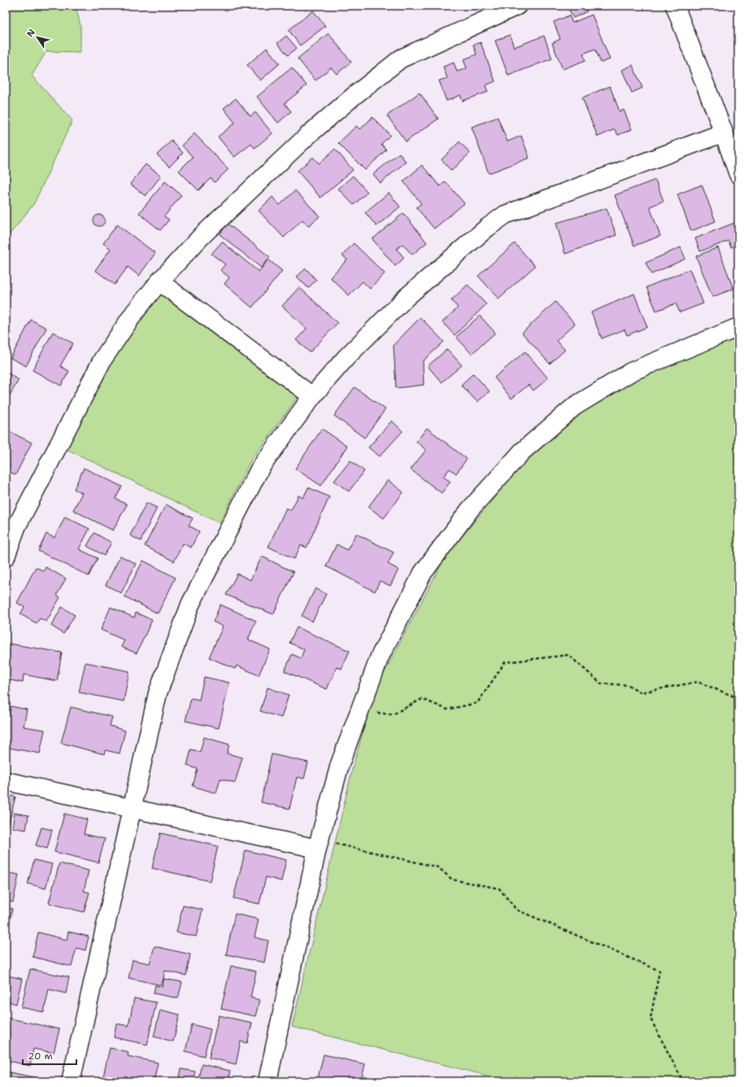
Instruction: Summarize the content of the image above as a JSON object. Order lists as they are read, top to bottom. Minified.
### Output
{"scale_bar":"20 m","north":"top left"}
